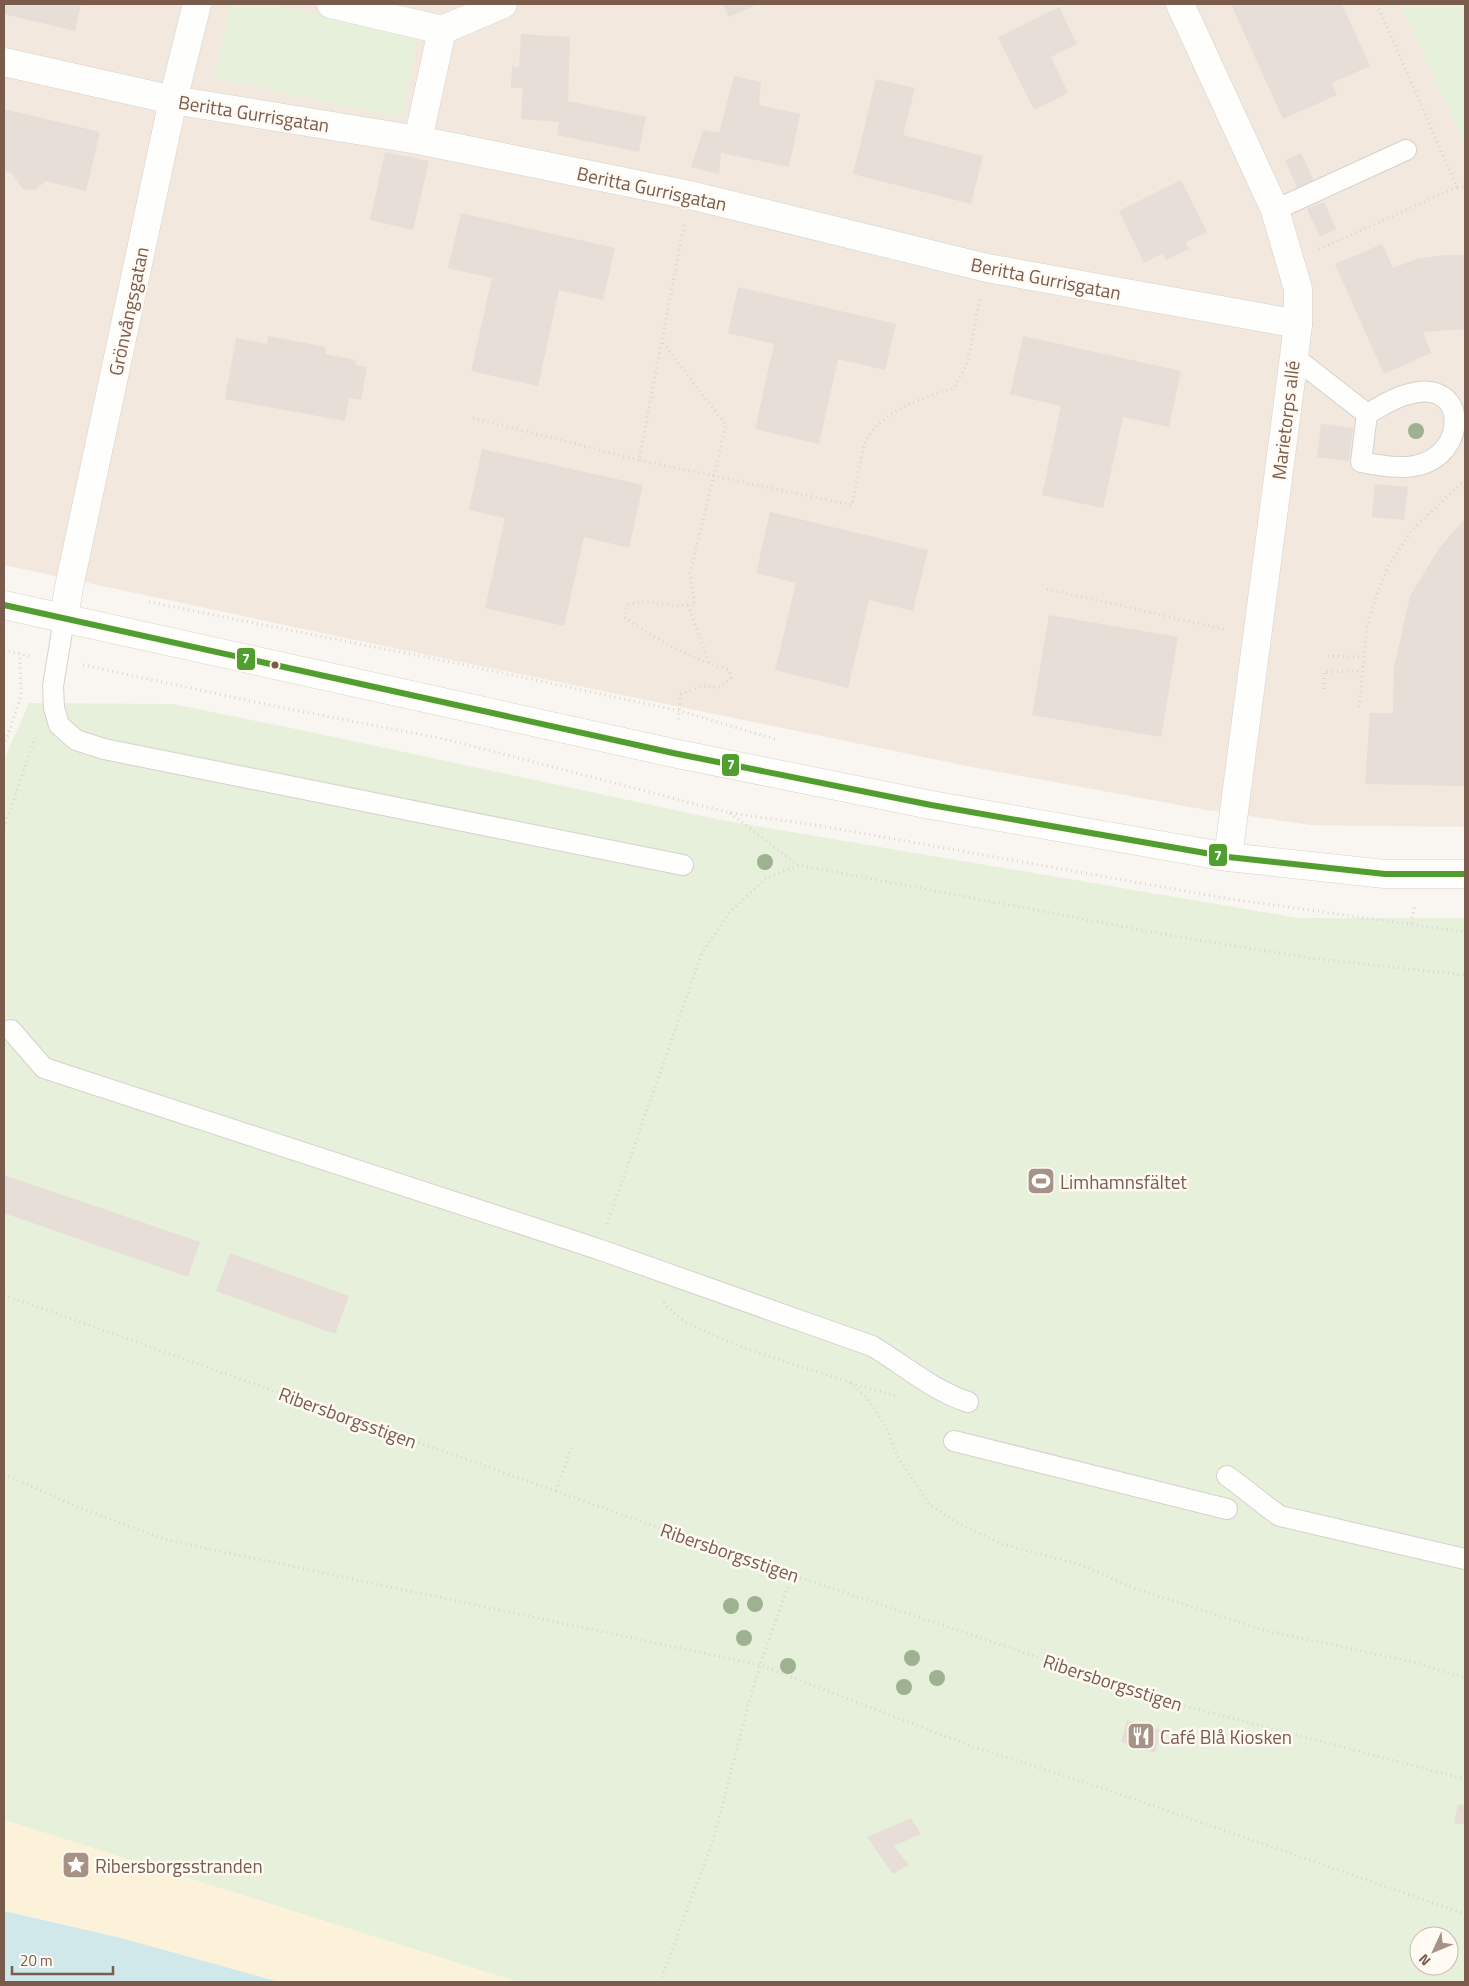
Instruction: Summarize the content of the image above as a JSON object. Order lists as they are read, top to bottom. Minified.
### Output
{"streets":{"street":["Beritta Gurrisgatan","Grönvångsgatan","Marietorps allé"],"path":["Ribersborgsstigen"]},"crossings":[["Beritta Gurrisgatan","Grönvångsgatan"],["Beritta Gurrisgatan","Marietorps allé"]],"places":{"sports":["Limhamnsfältet"],"restaurant":["Café Blå Kiosken"],"place":["Ribersborgsstranden"]},"lines":["transit line 7"],"scale_bar":"20 m","north":"bottom left"}
